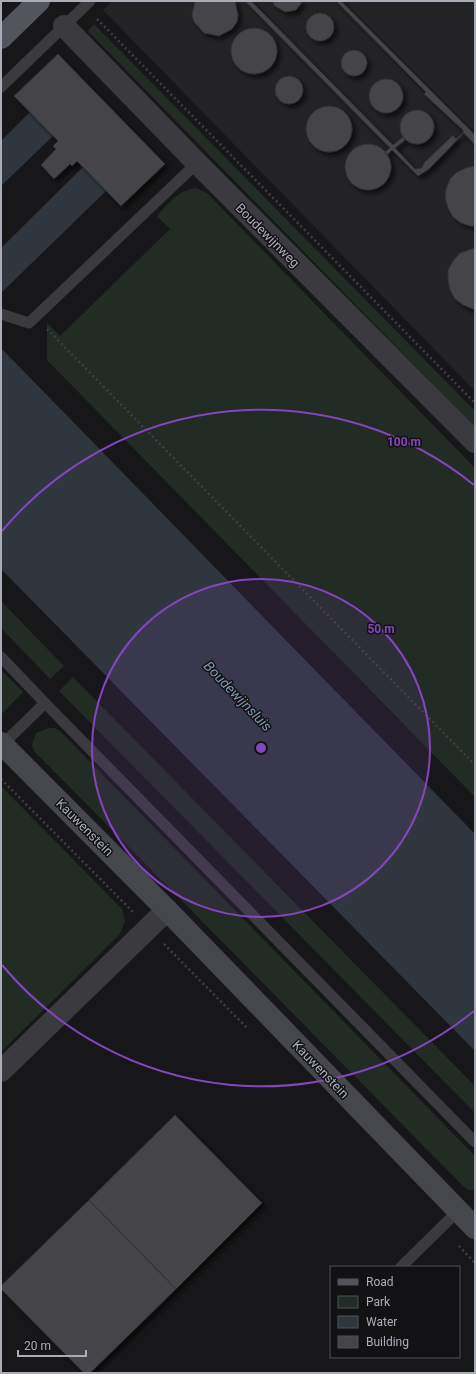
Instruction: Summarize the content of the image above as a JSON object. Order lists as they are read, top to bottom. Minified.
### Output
{"streets":{"street":["Boudewijnweg","Kauwenstein"]},"water":["Boudewijnsluis"],"legend":["Road","Park","Water","Building"],"scale_bar":"20 m","rings":["100 m","50 m"]}
